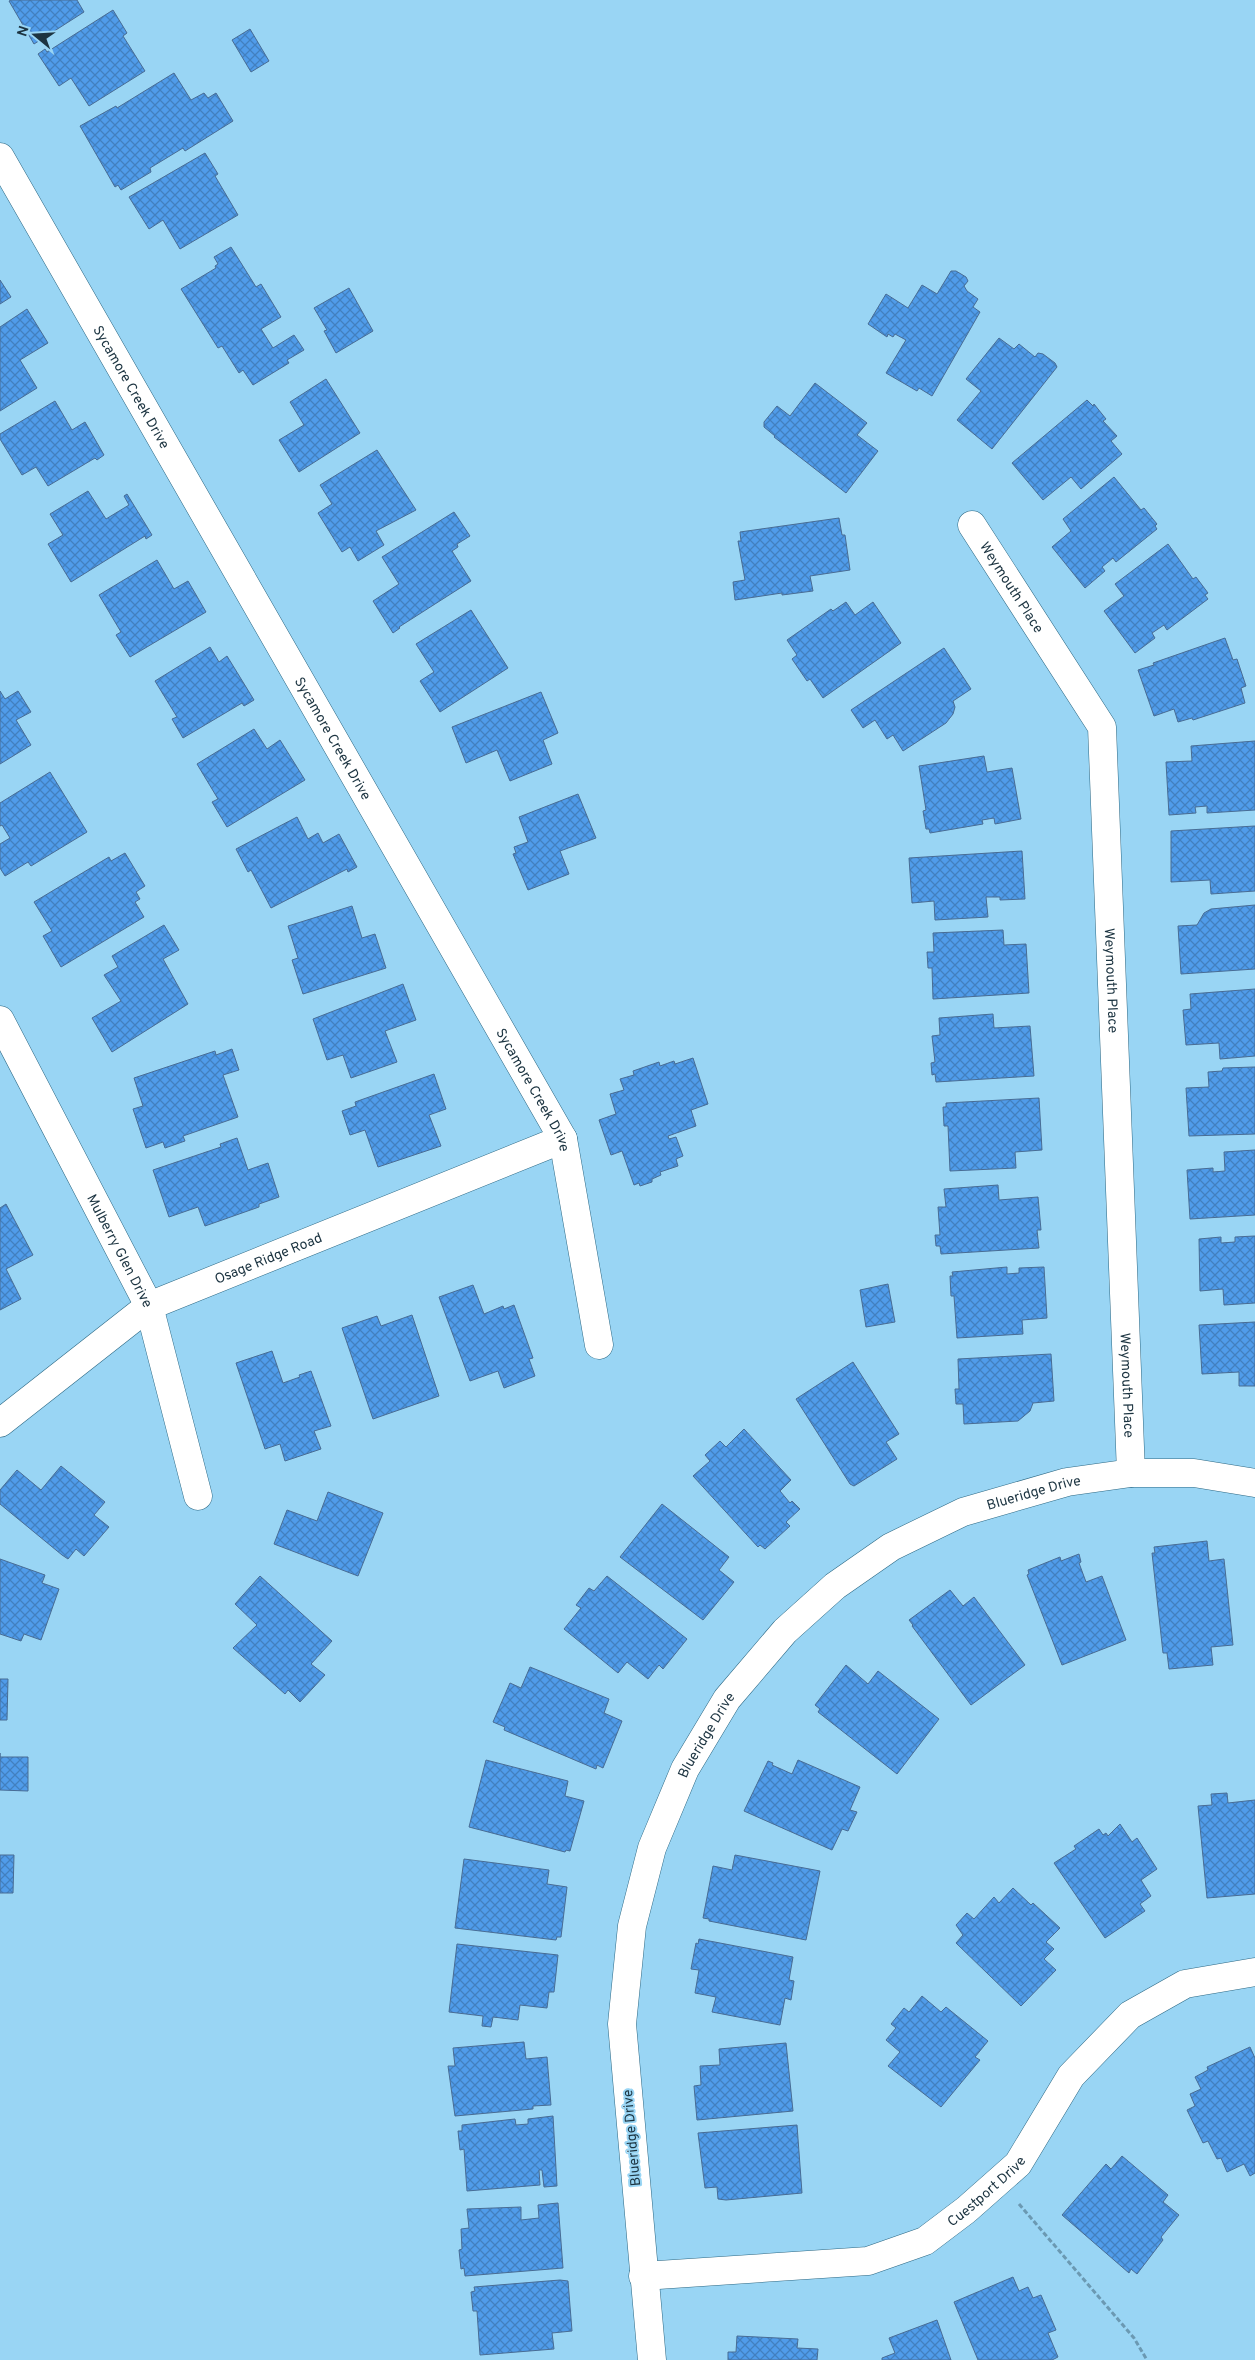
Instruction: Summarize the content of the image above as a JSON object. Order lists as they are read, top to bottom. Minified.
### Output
{"streets":{"street":["Sycamore Creek Drive","Weymouth Place","Mulberry Glen Drive","Osage Ridge Road","Blueridge Drive","Cuestport Drive"]},"crossings":[["Sycamore Creek Drive","Osage Ridge Road"],["Weymouth Place","Blueridge Drive"],["Mulberry Glen Drive","Osage Ridge Road"],["Blueridge Drive","Cuestport Drive"]],"north":"left"}
